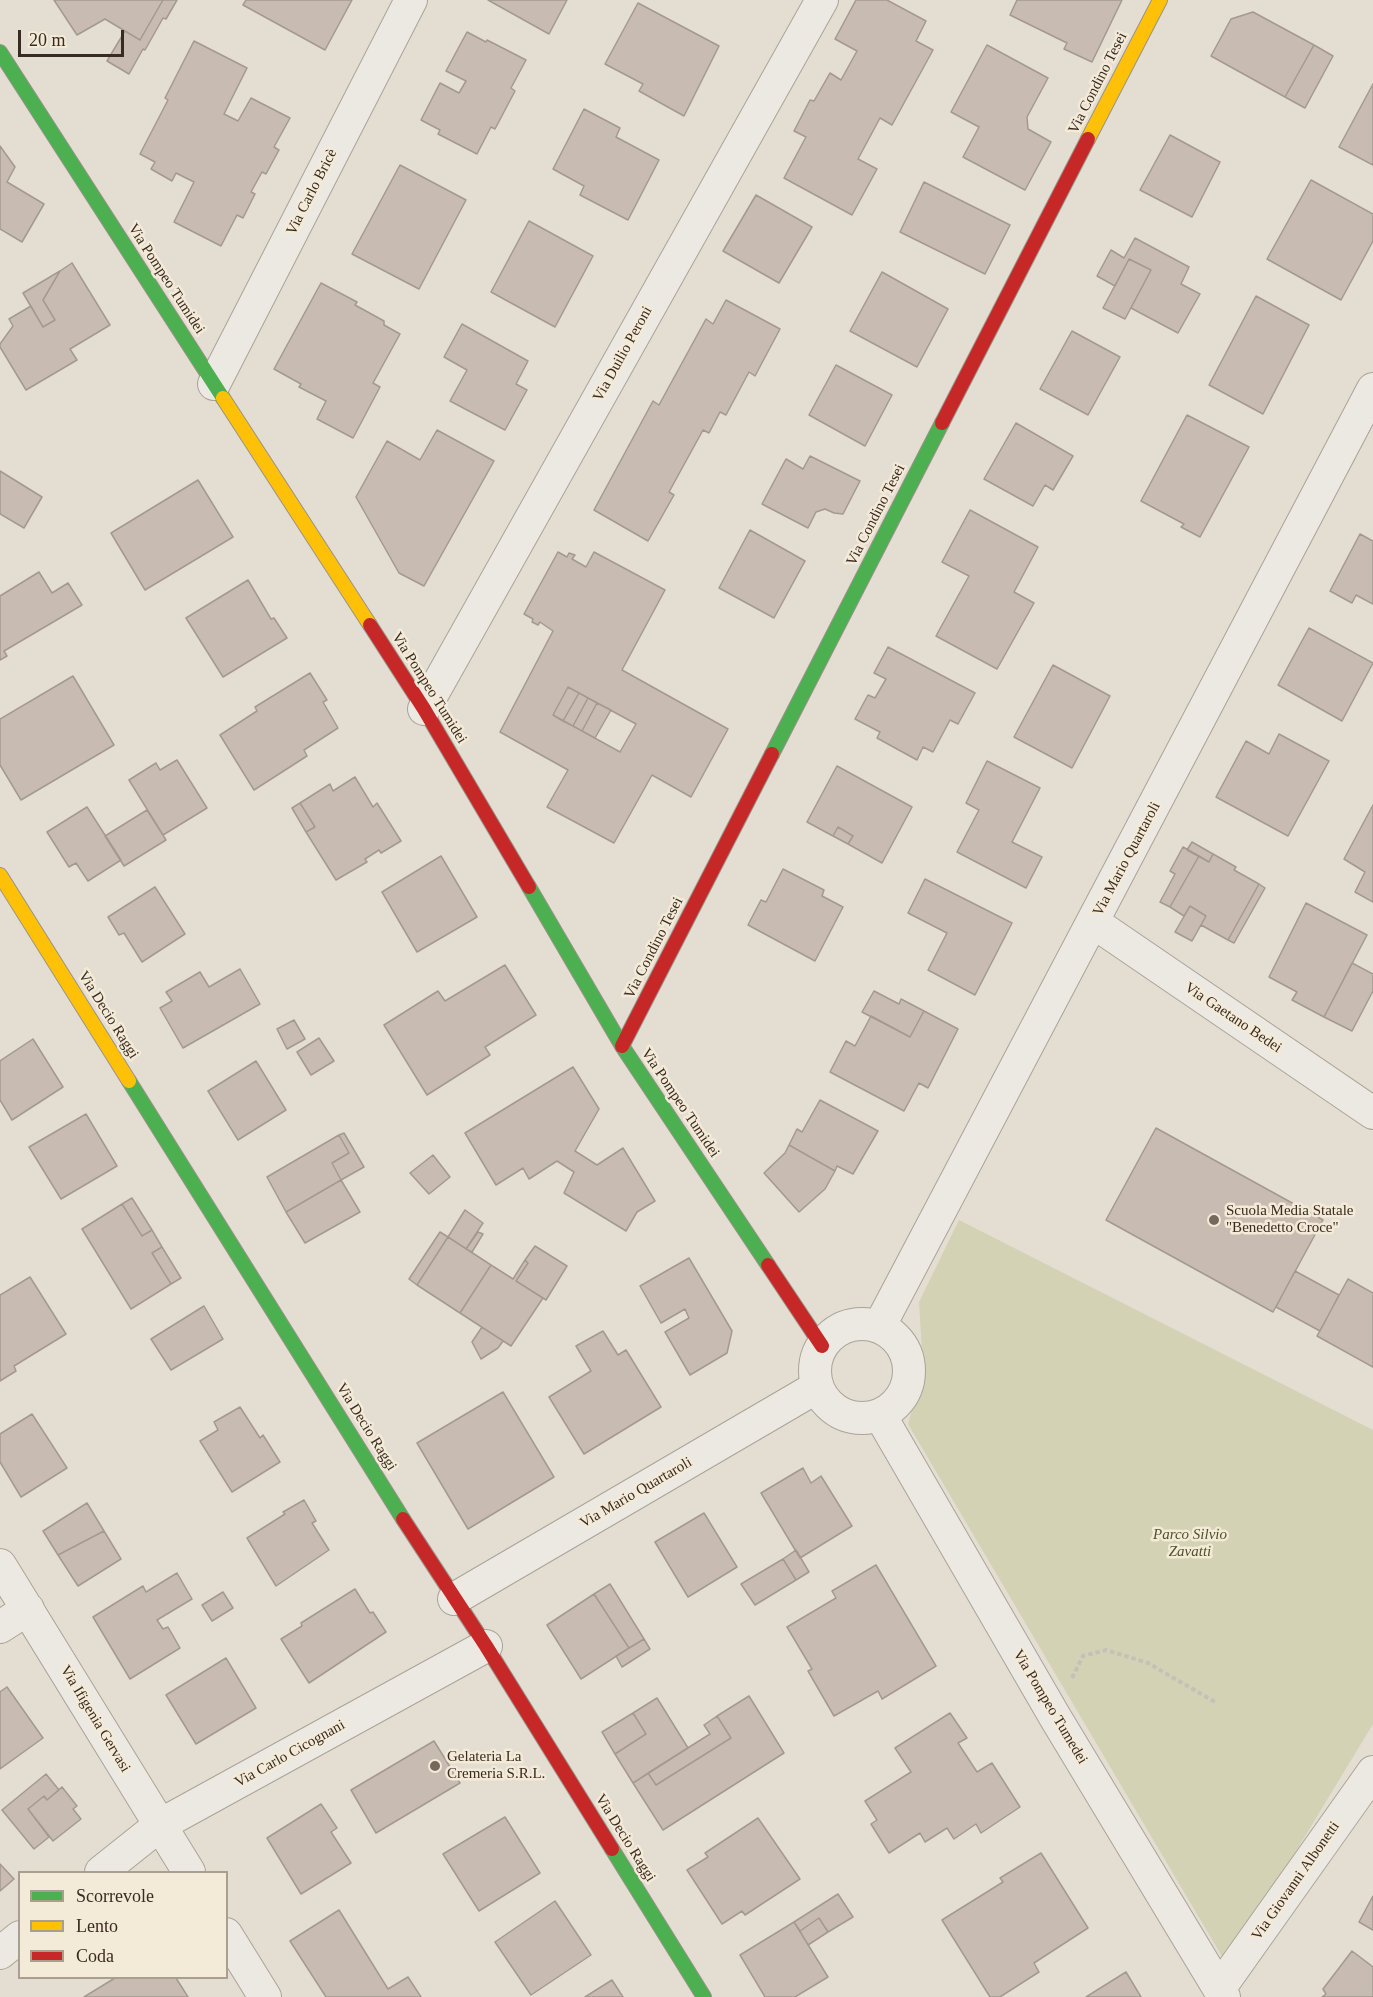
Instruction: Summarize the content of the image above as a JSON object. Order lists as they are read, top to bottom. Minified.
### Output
{"streets":{"street":["Via Condino Tesei","Via Carlo Bricè","Via Pompeo Tumidei","Via Duilio Peroni","Via Mario Quartaroli","Via Decio Raggi","Via Gaetano Bedei","Via Pompeo Tumedei","Via Ifigenia Gervasi","Via Carlo Cicognani","Via Giovanni Albonetti"]},"crossings":[["Via Condino Tesei","Via Pompeo Tumidei"],["Via Carlo Bricè","Via Pompeo Tumidei"],["Via Pompeo Tumidei","Via Duilio Peroni"],["Via Pompeo Tumidei","Via Mario Quartaroli"],["Via Pompeo Tumidei","Via Pompeo Tumedei"],["Via Mario Quartaroli","Via Decio Raggi"],["Via Mario Quartaroli","Via Gaetano Bedei"],["Via Mario Quartaroli","Via Pompeo Tumedei"],["Via Decio Raggi","Via Carlo Cicognani"],["Via Pompeo Tumedei","Via Giovanni Albonetti"],["Via Ifigenia Gervasi","Via Carlo Cicognani"]],"parks":["Parco Silvio Zavatti"],"places":["Scuola Media Statale \"Benedetto Croce\"","Gelateria La Cremeria S.R.L."],"legend":["Scorrevole","Lento","Coda"],"scale_bar":"20 m"}
